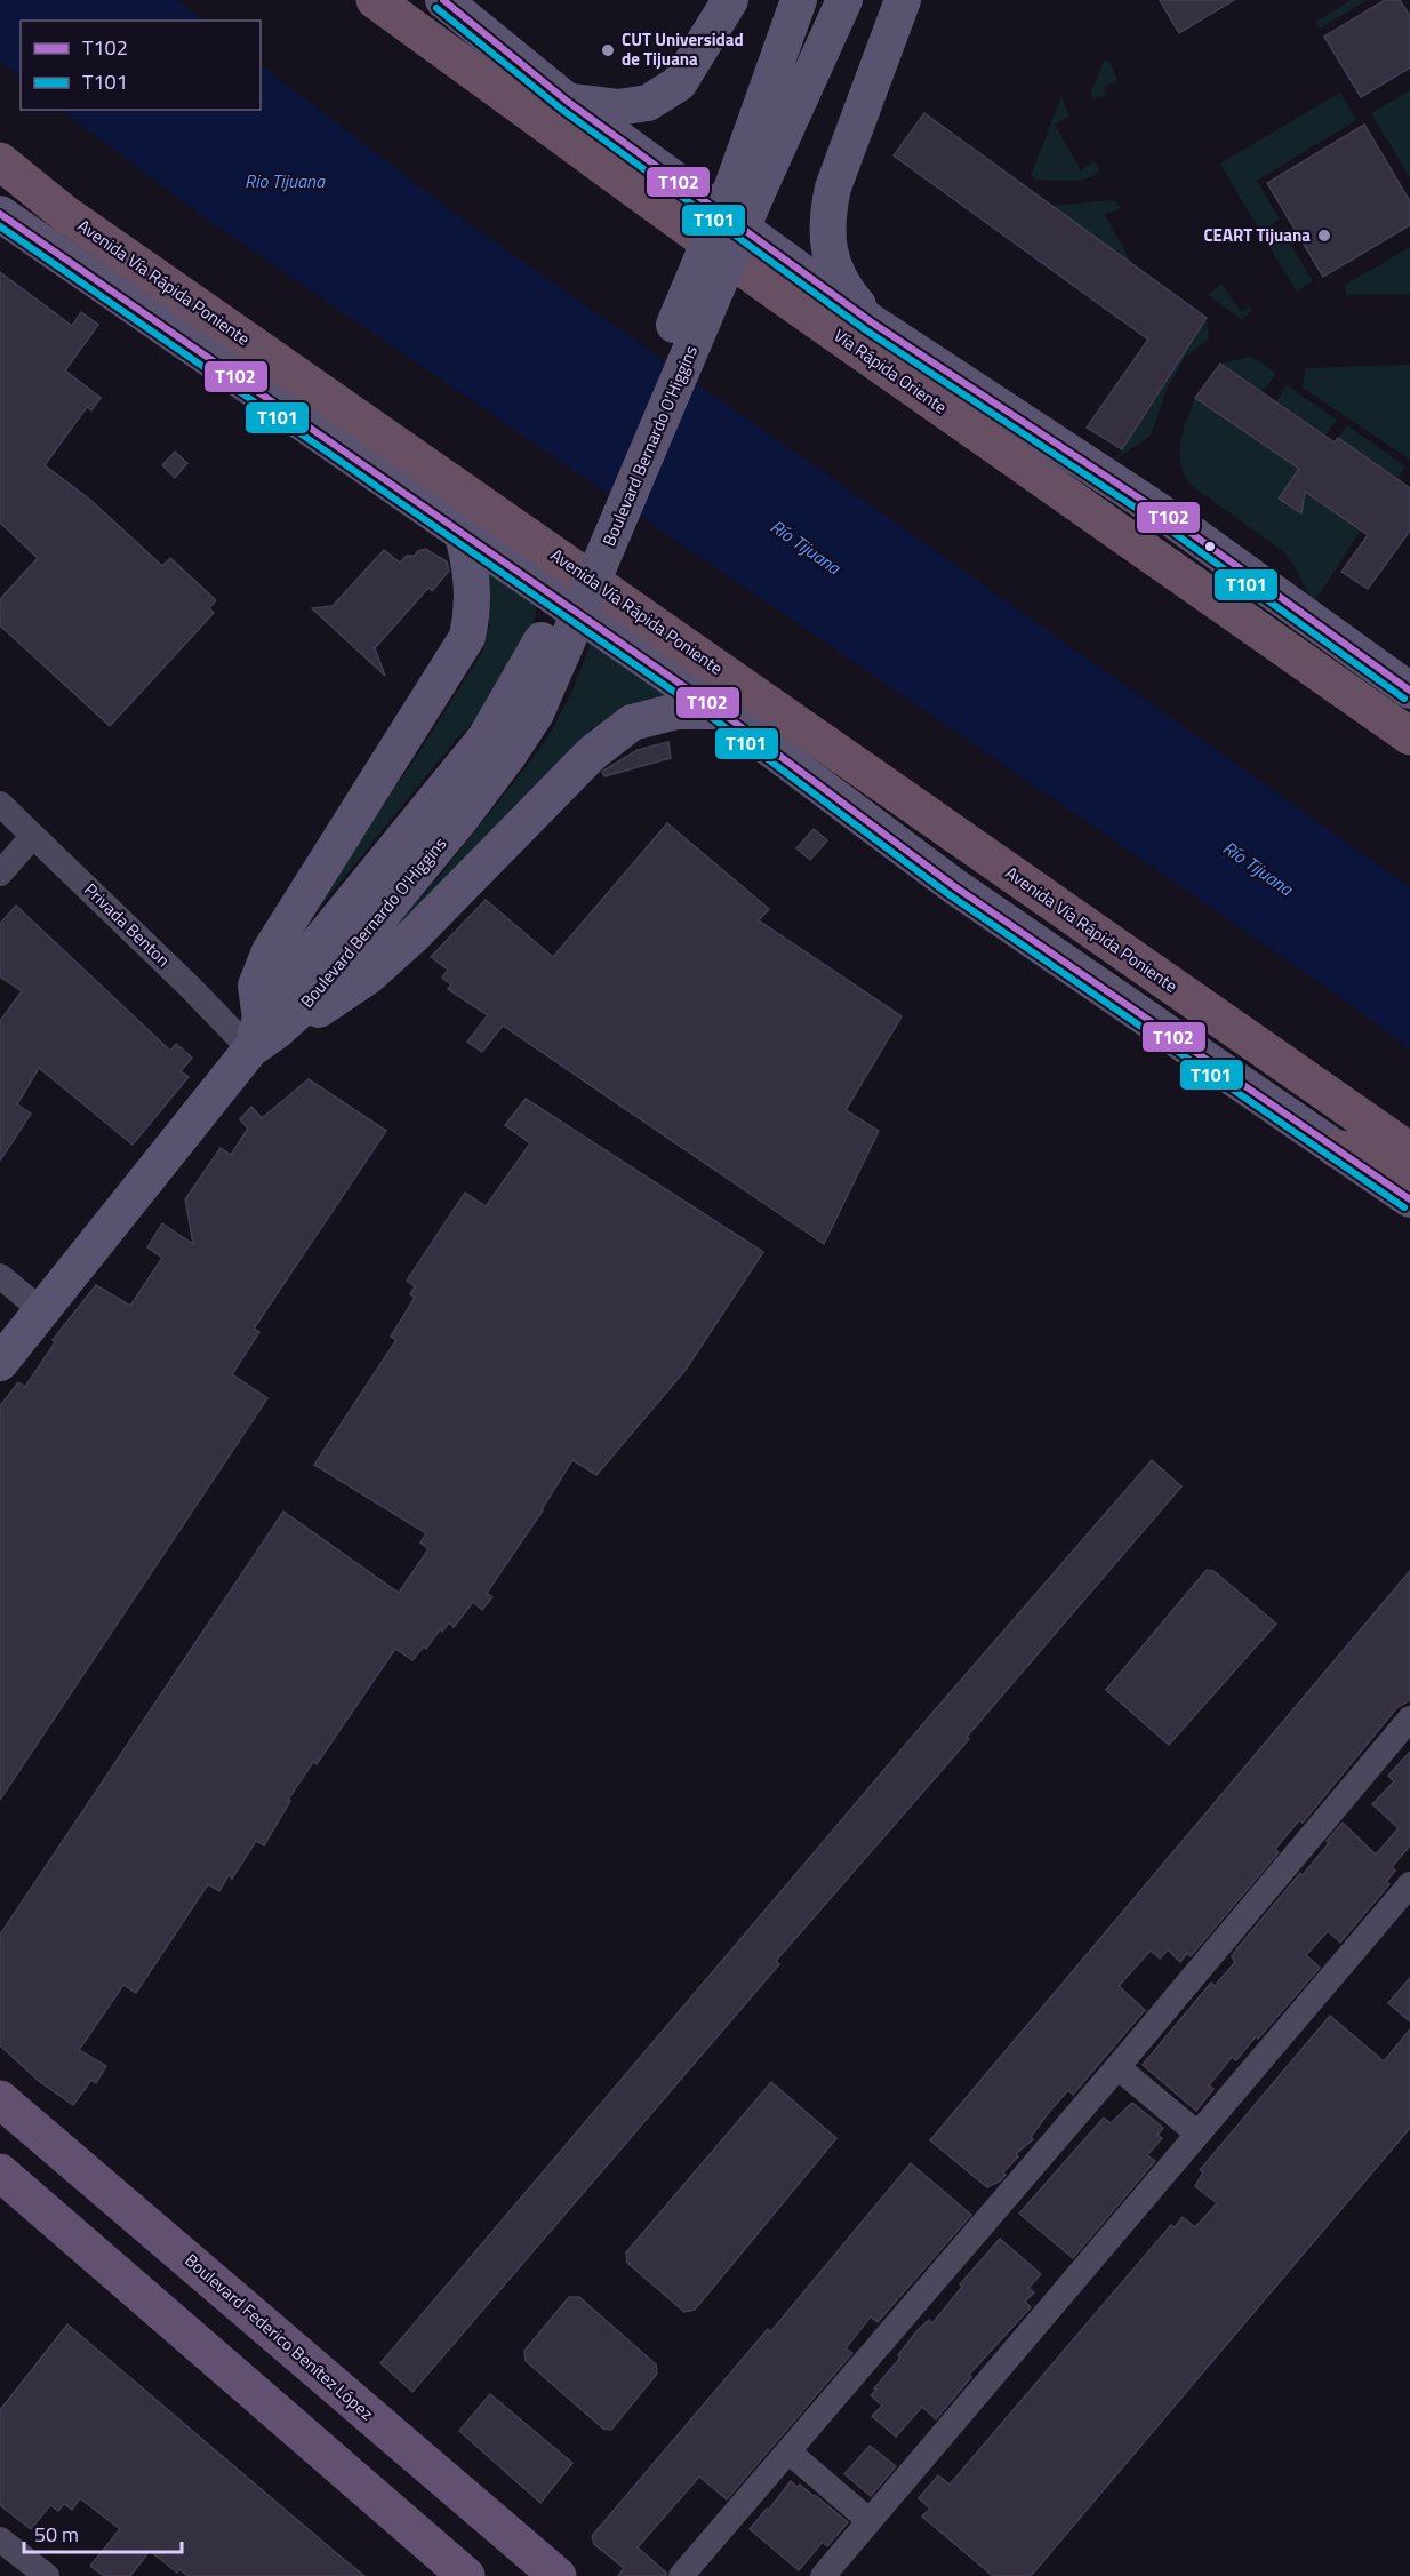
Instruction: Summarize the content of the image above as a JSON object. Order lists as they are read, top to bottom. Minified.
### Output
{"streets":{"highway":["Avenida Vía Rápida Poniente","Vía Rápida Oriente"],"main road":["Boulevard Bernardo O'Higgins","Boulevard Federico Benítez López"],"street":["Privada Benton"]},"crossings":[["Boulevard Bernardo O'Higgins","Privada Benton"]],"water":["Rio Tijuana","Río Tijuana"],"places":["CUT Universidad de Tijuana","CEART Tijuana"],"lines":["transit line T102","transit line T101"],"legend":["T102","T101"],"scale_bar":"50 m"}
